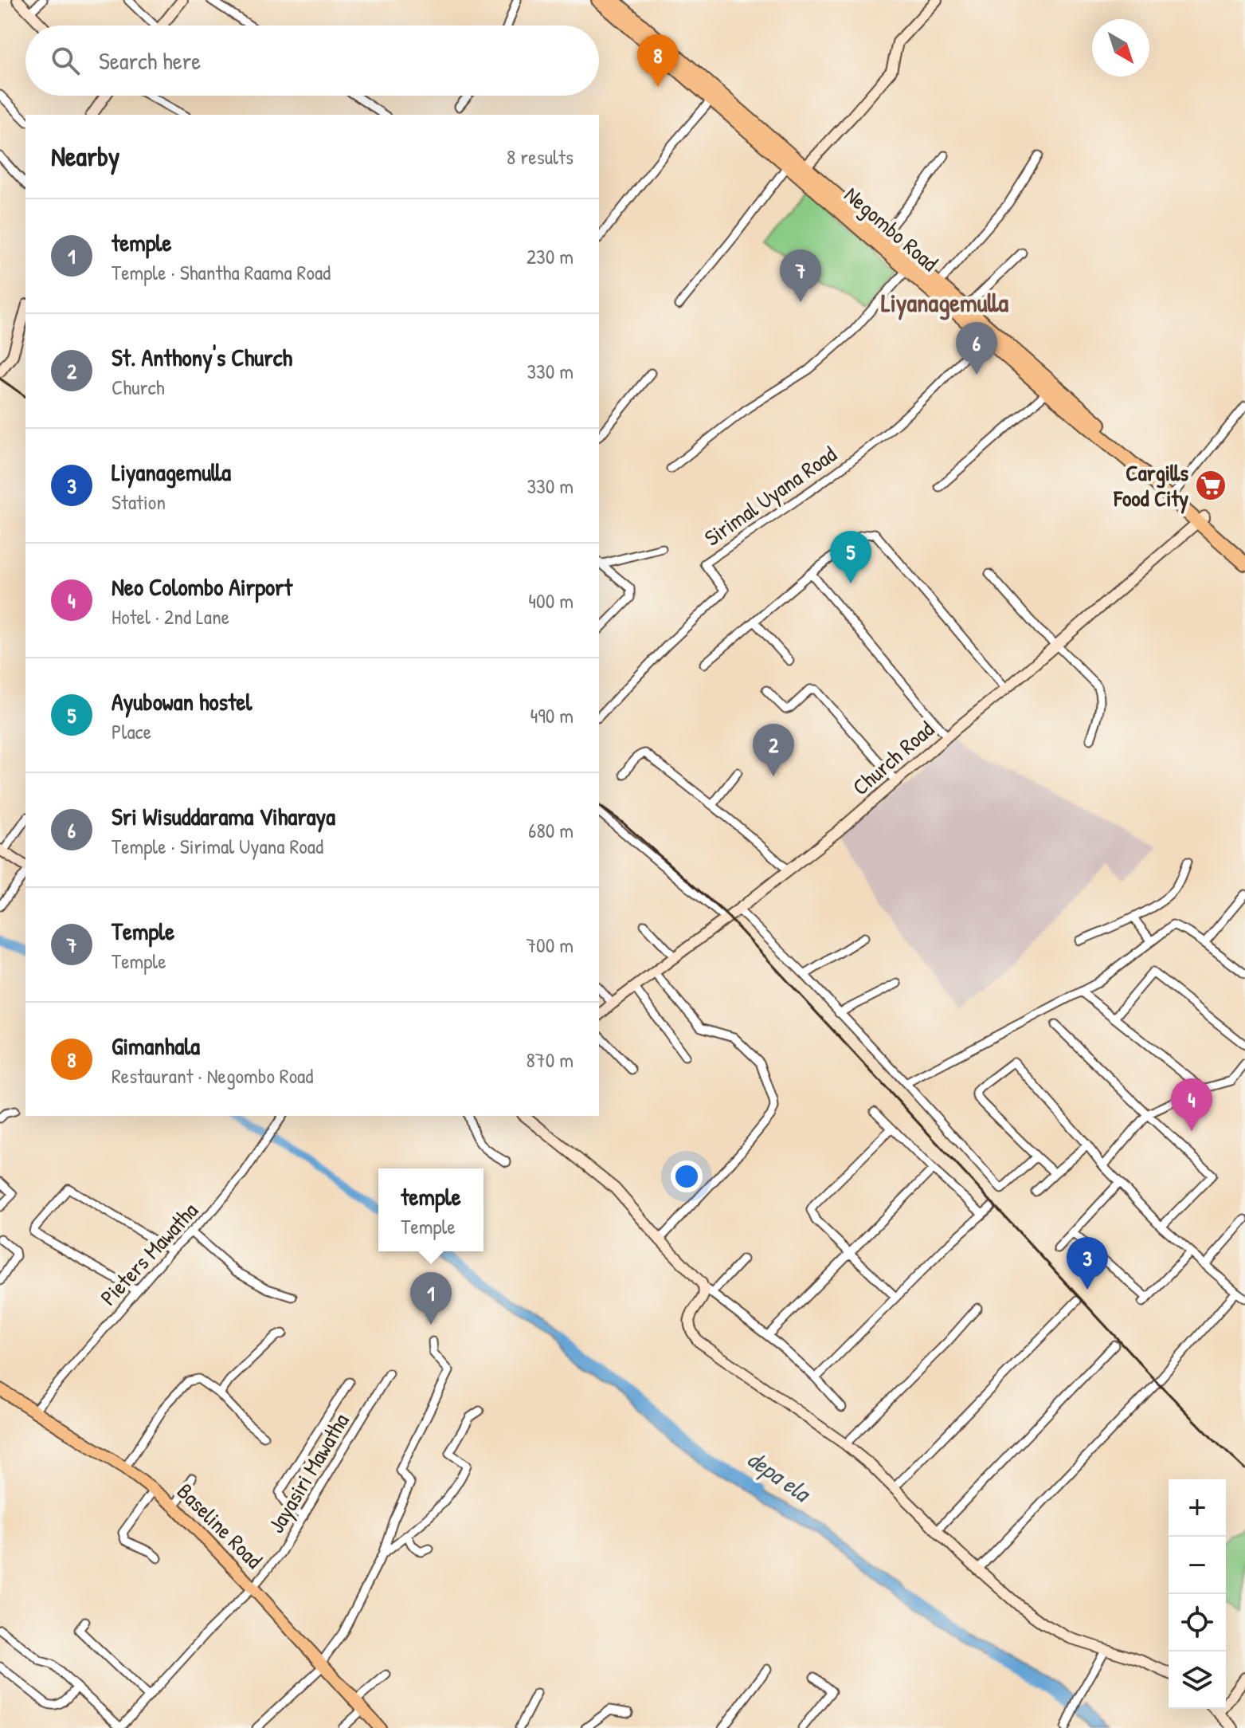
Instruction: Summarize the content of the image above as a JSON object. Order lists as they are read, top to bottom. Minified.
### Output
{"streets":{"highway":["Negombo Road"],"main road":["Baseline Road"],"street":["Sirimal Uyana Road","Church Road","Pieters Mawatha","Jayasiri Mawatha"]},"crossings":[["Negombo Road","Sirimal Uyana Road"],["Negombo Road","Church Road"],["Pieters Mawatha","Baseline Road"],["Jayasiri Mawatha","Baseline Road"]],"districts":["Liyanagemulla"],"water":["depa ela"],"places":{"supermarket":["Cargills Food City"]},"north":"bottom right","page":{"search":"Search here","pins":["8","7","6","5","2","4","3","1"],"heading":["Nearby","8 results"],"list":[{"mark":"1","name":"temple","note":"Temple · Shantha Raama Road","value":"230 m"},{"mark":"2","name":"St. Anthony's Church","note":"Church","value":"330 m"},{"mark":"3","name":"Liyanagemulla","note":"Station","value":"330 m"},{"mark":"4","name":"Neo Colombo Airport","note":"Hotel · 2nd Lane","value":"400 m"},{"mark":"5","name":"Ayubowan hostel","note":"Place","value":"490 m"},{"mark":"6","name":"Sri Wisuddarama Viharaya","note":"Temple · Sirimal Uyana Road","value":"680 m"},{"mark":"7","name":"Temple","note":"Temple","value":"700 m"},{"mark":"8","name":"Gimanhala","note":"Restaurant · Negombo Road","value":"870 m"}],"popup":["temple","Temple"],"map_buttons":["+","−"]}}
